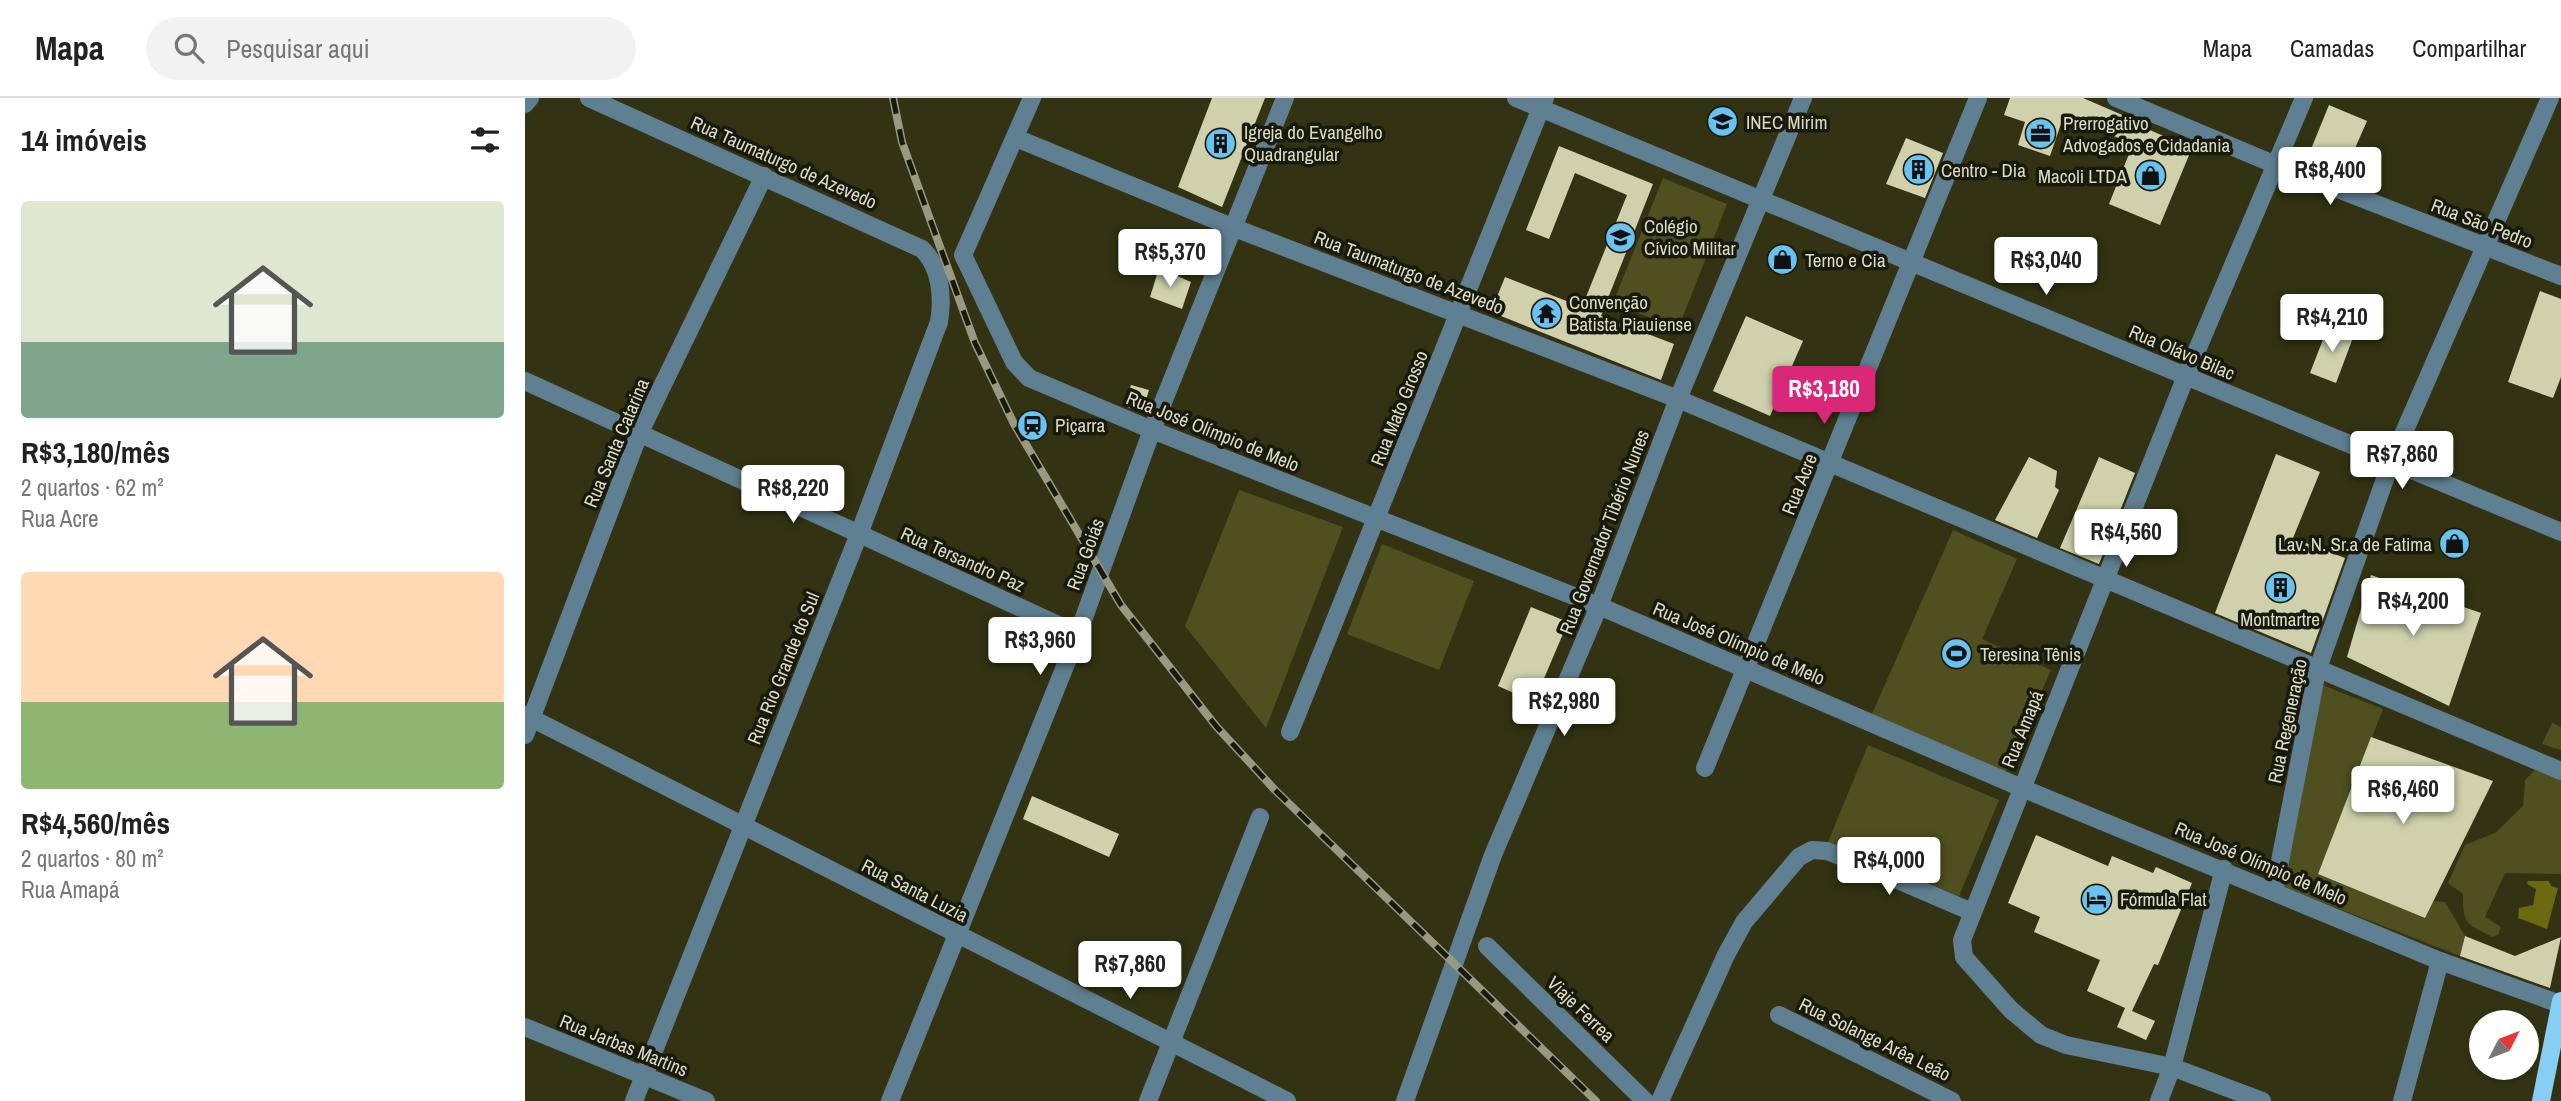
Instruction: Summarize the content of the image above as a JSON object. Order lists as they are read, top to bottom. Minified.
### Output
{"streets":{"street":["Rua Taumaturgo de Azevedo","Rua São Pedro","Rua Olávo Bilac","Rua Mato Grosso","Rua José Olímpio de Melo","Rua Santa Catarina","Rua Acre","Rua Governador Tibério Nunes","Rua Goiás","Rua Tersandro Paz","Rua Rio Grande do Sul","Rua Regeneração","Rua Amapá","Rua Santa Luzia","Viaje Ferrea","Rua Solange Arêa Leão","Rua Jarbas Martins"]},"crossings":[["Rua Taumaturgo de Azevedo","Rua Mato Grosso"],["Rua Taumaturgo de Azevedo","Rua José Olímpio de Melo"],["Rua Taumaturgo de Azevedo","Rua Santa Catarina"],["Rua Taumaturgo de Azevedo","Rua Acre"],["Rua Taumaturgo de Azevedo","Rua Governador Tibério Nunes"],["Rua Taumaturgo de Azevedo","Rua Goiás"],["Rua Taumaturgo de Azevedo","Rua Rio Grande do Sul"],["Rua Taumaturgo de Azevedo","Rua Regeneração"],["Rua Taumaturgo de Azevedo","Rua Amapá"],["Rua São Pedro","Rua Regeneração"],["Rua São Pedro","Rua Amapá"],["Rua Olávo Bilac","Rua Mato Grosso"],["Rua Olávo Bilac","Rua Acre"],["Rua Olávo Bilac","Rua Governador Tibério Nunes"],["Rua Olávo Bilac","Rua Regeneração"],["Rua Olávo Bilac","Rua Amapá"],["Rua Mato Grosso","Rua José Olímpio de Melo"],["Rua José Olímpio de Melo","Rua Acre"],["Rua José Olímpio de Melo","Rua Governador Tibério Nunes"],["Rua José Olímpio de Melo","Rua Goiás"],["Rua José Olímpio de Melo","Rua Regeneração"],["Rua José Olímpio de Melo","Rua Amapá"],["Rua Santa Catarina","Rua Tersandro Paz"],["Rua Santa Catarina","Rua Santa Luzia"],["Rua Goiás","Rua Tersandro Paz"],["Rua Goiás","Rua Santa Luzia"],["Rua Tersandro Paz","Rua Rio Grande do Sul"],["Rua Rio Grande do Sul","Rua Santa Luzia"],["Rua Rio Grande do Sul","Rua Jarbas Martins"]],"places":{"school or university":["INEC Mirim","Colégio Cívico Militar"],"office":["Prerrogativo Advogados e Cidadania"],"building":["Igreja do Evangelho Quadrangular","Centro - Dia","Montmartre"],"shop":["Macoli LTDA","Terno e Cia","Lav. N. Sr.a de Fatima"],"temple":["Convenção Batista Piauiense"],"station":["Piçarra"],"sports":["Teresina Tênis"],"hotel":["Fórmula Flat"]},"north":"top right","page":{"header":"Mapa","search":"Pesquisar aqui","nav":["Mapa","Camadas","Compartilhar"],"heading":"14 imóveis","price":["R$8,400","R$5,370","R$3,040","R$4,210","R$3,180","R$7,860","R$8,220","R$4,560","R$4,200","R$3,960","R$2,980","R$6,460","R$4,000","R$7,860"],"list":[{"name":"R$3,180/mês","note":"2 quartos · 62 m² · Rua Acre"},{"name":"R$4,560/mês","note":"2 quartos · 80 m² · Rua Amapá"}]}}
